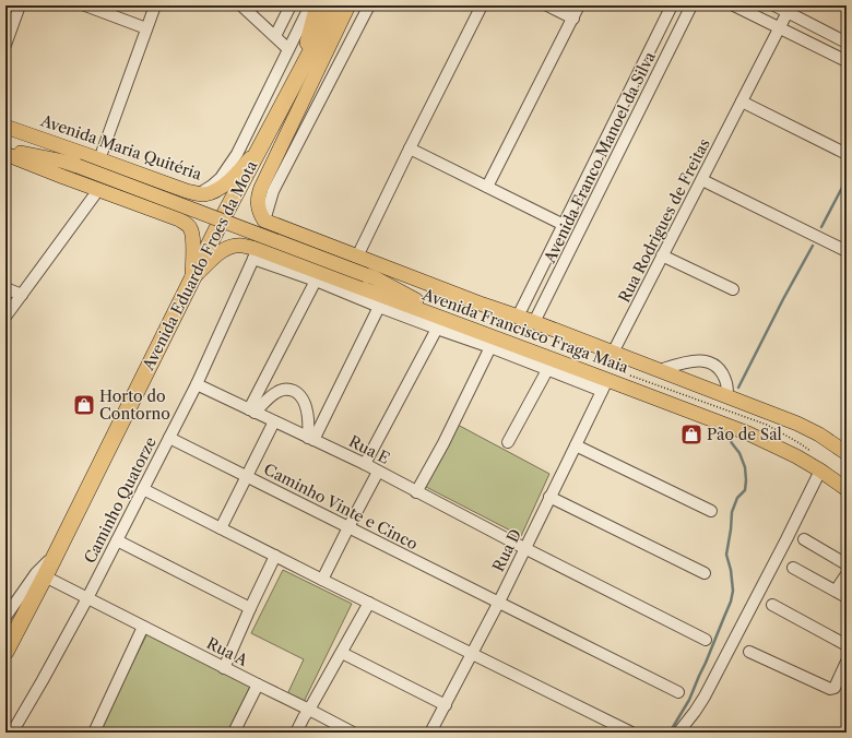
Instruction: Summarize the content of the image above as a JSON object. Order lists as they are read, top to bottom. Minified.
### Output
{"streets":{"highway":["Avenida Eduardo Froes da Mota"],"main road":["Avenida Maria Quitéria","Avenida Francisco Fraga Maia"],"street":["Avenida Franco Manoel da Silva","Rua Rodrigues de Freitas","Rua E","Caminho Quatorze","Caminho Vinte e Cinco","Rua D","Rua A"]},"crossings":[["Avenida Maria Quitéria","Avenida Eduardo Froes da Mota"],["Avenida Franco Manoel da Silva","Avenida Francisco Fraga Maia"],["Rua Rodrigues de Freitas","Avenida Francisco Fraga Maia"],["Avenida Eduardo Froes da Mota","Avenida Francisco Fraga Maia"],["Avenida Eduardo Froes da Mota","Rua A"],["Avenida Francisco Fraga Maia","Caminho Quatorze"],["Avenida Francisco Fraga Maia","Rua D"],["Rua E","Caminho Quatorze"],["Rua E","Rua D"],["Caminho Quatorze","Caminho Vinte e Cinco"],["Caminho Quatorze","Rua A"],["Caminho Vinte e Cinco","Rua D"]],"places":{"shop":["Horto do Contorno","Pão de Sal"]}}
